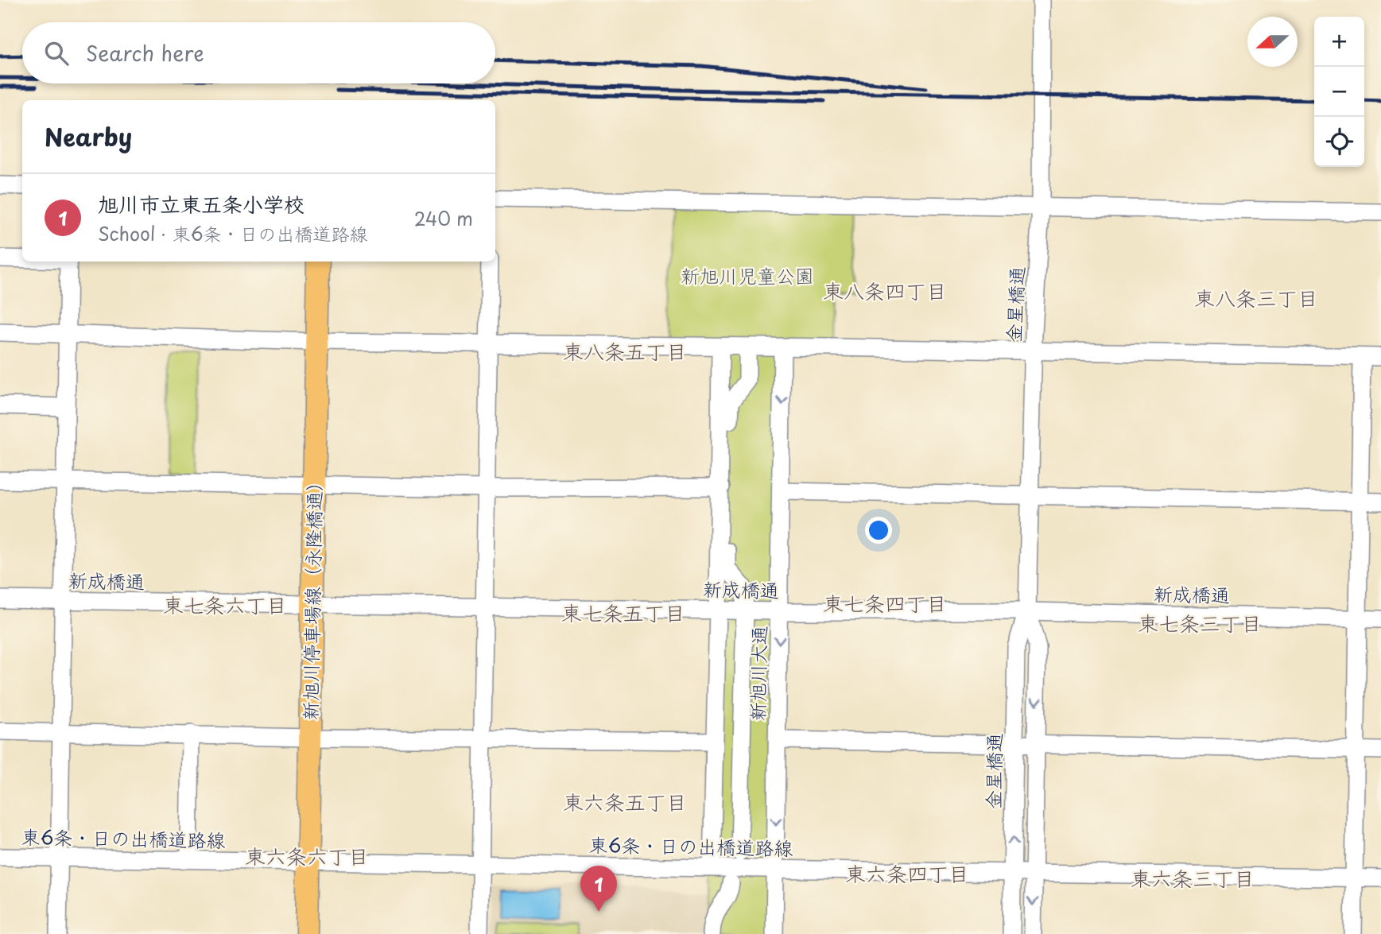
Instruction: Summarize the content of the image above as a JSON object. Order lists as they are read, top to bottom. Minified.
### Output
{"streets":{"main road":["新旭川停車場線（永隆橋通）"],"street":["金星橋通","新成橋通","新旭川大通","東6条・日の出橋道路線"]},"crossings":[["金星橋通","新成橋通"],["金星橋通","東6条・日の出橋道路線"],["新成橋通","新旭川停車場線（永隆橋通）"],["新成橋通","新旭川大通"],["新旭川停車場線（永隆橋通）","東6条・日の出橋道路線"],["新旭川大通","東6条・日の出橋道路線"]],"districts":["東八条四丁目","東八条三丁目","東八条五丁目","東七条四丁目","東七条六丁目","東七条五丁目","東七条三丁目","東六条五丁目","東六条六丁目","東六条四丁目","東六条三丁目"],"parks":["新旭川児童公園"],"north":"left","page":{"map_buttons":["+","−"],"search":"Search here","heading":"Nearby","list":[{"mark":"1","name":"旭川市立東五条小学校","note":"School · 東6条・日の出橋道路線","value":"240 m"}],"pins":"1"}}
